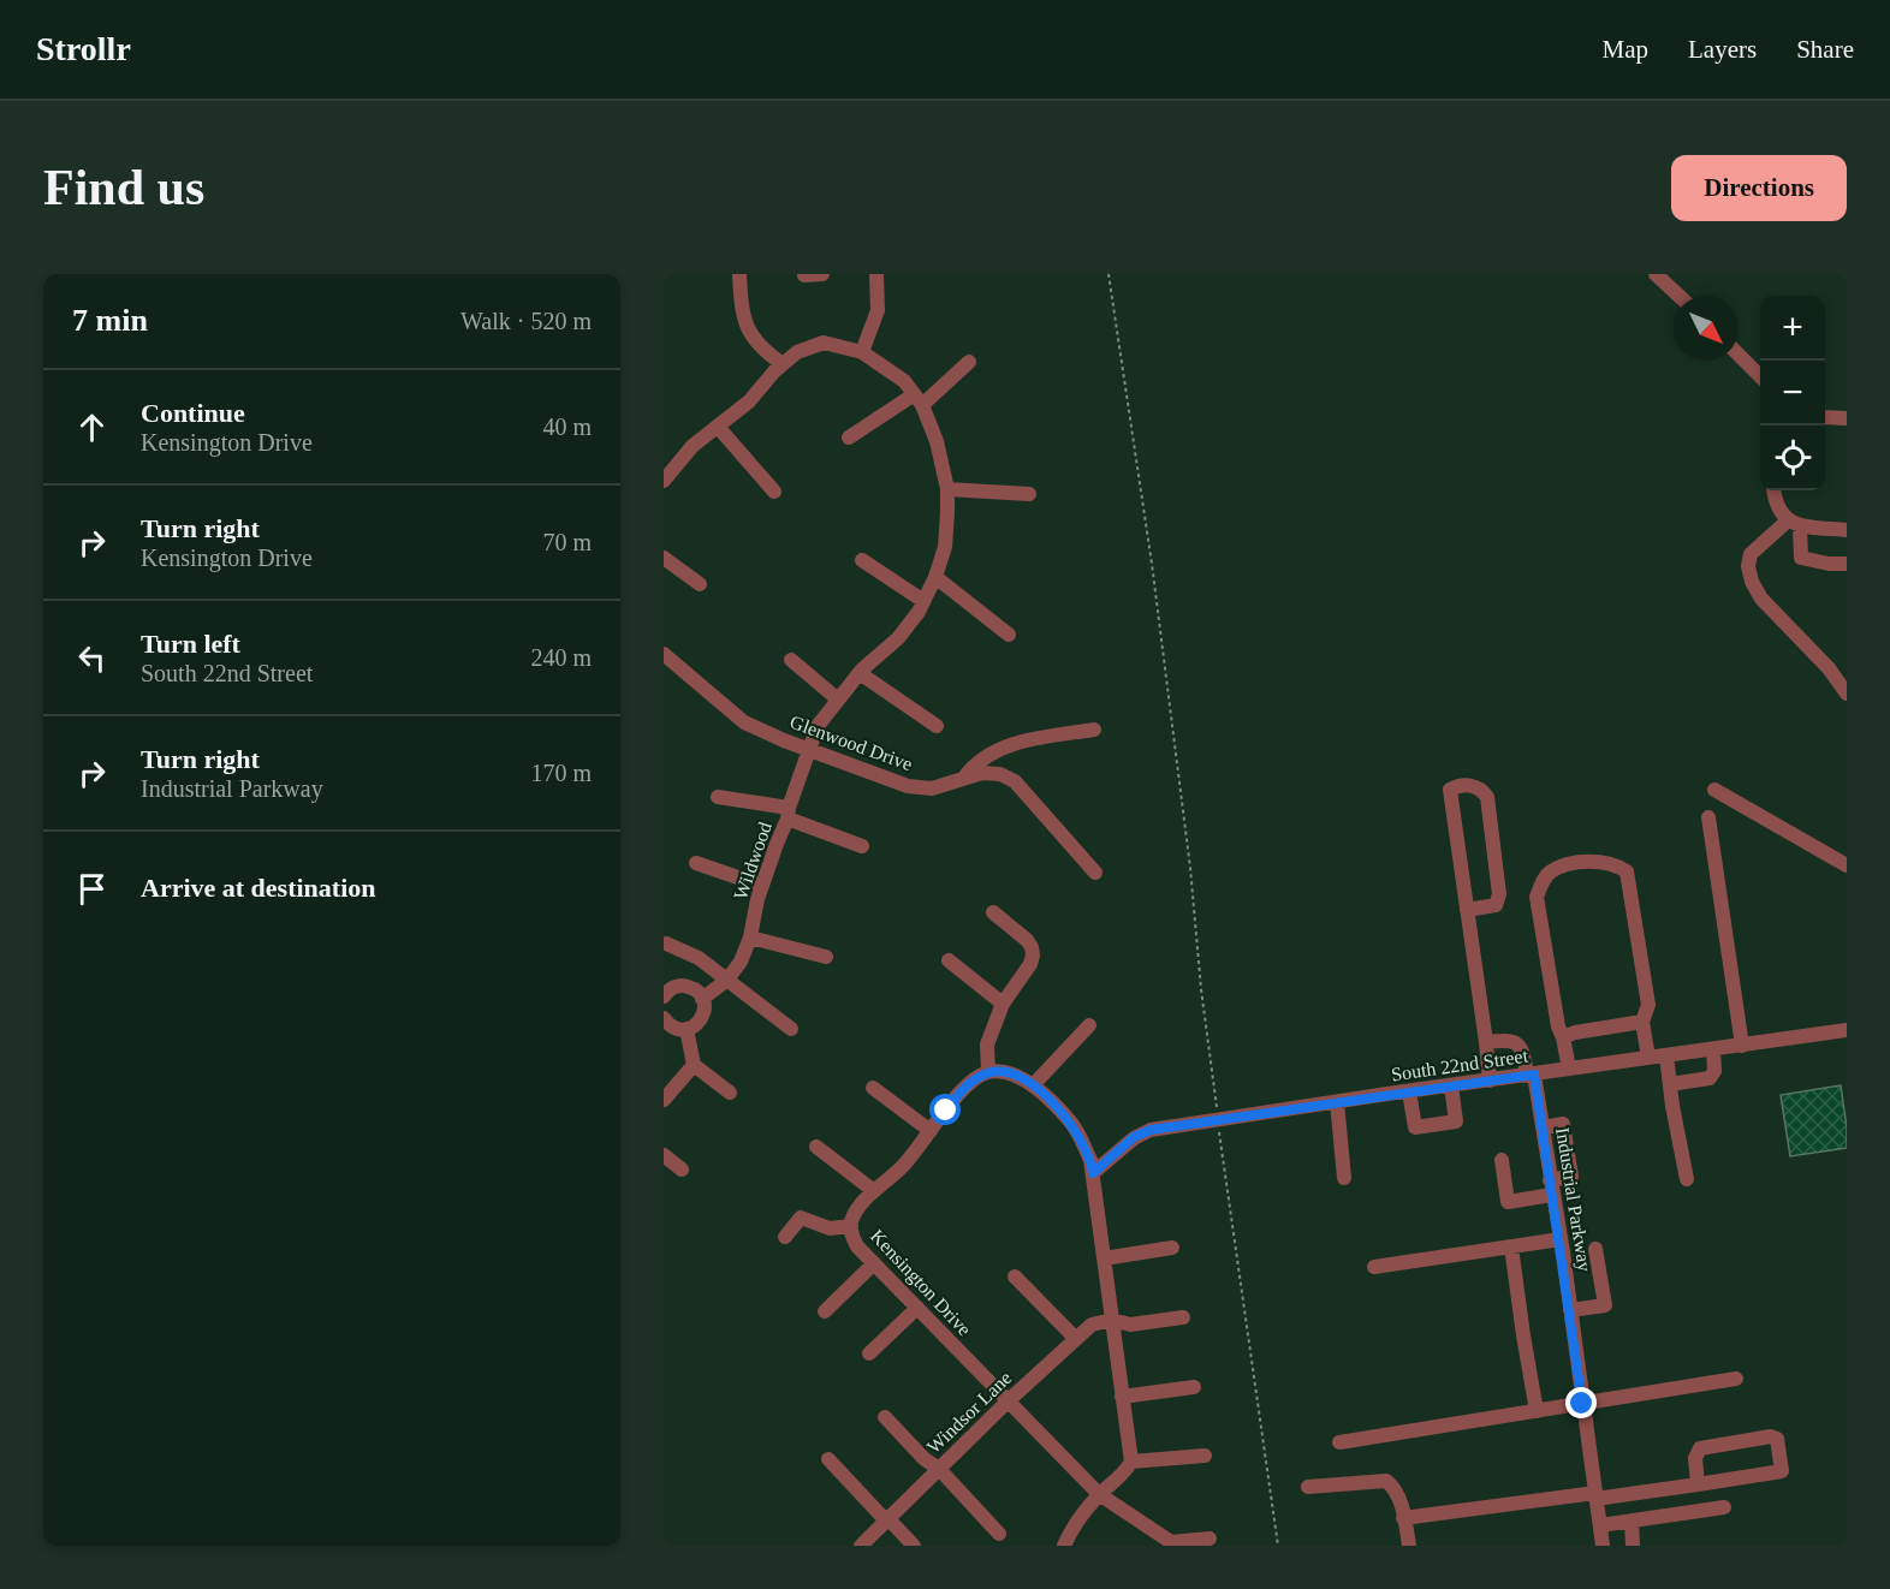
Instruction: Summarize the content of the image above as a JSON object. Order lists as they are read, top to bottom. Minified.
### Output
{"streets":{"street":["Glenwood Drive","Wildwood","South 22nd Street","Industrial Parkway","Kensington Drive","Windsor Lane"]},"crossings":[["Glenwood Drive","Wildwood"],["South 22nd Street","Industrial Parkway"],["Kensington Drive","Windsor Lane"]],"north":"bottom right","page":{"header":"Strollr","nav":["Map","Layers","Share"],"buttons":"Directions","title":"Find us","heading":["7 min","Walk · 520 m"],"map_buttons":["+","−"],"list":[["Continue","Kensington Drive","40 m"],["Turn right","Kensington Drive","70 m"],["Turn left","South 22nd Street","240 m"],["Turn right","Industrial Parkway","170 m"],"Arrive at destination"]}}
